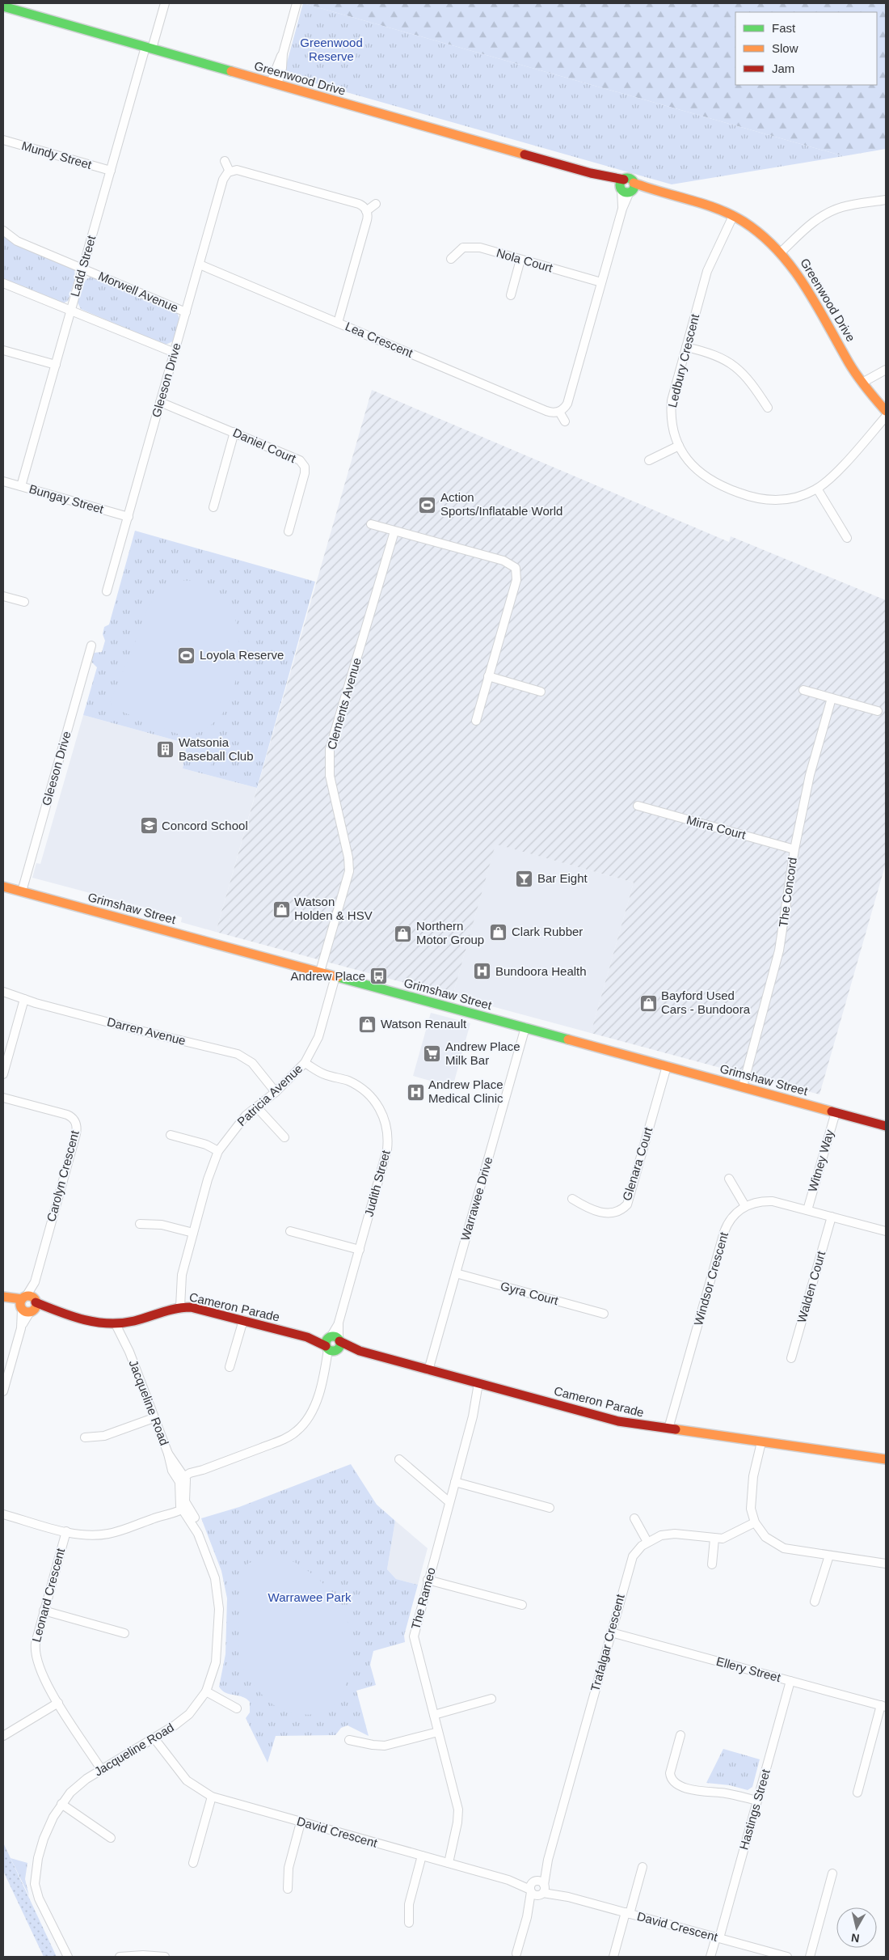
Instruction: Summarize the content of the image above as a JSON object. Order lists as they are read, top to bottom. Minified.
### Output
{"streets":{"street":["Greenwood Drive","Mundy Street","Nola Court","Ladd Street","Morwell Avenue","Lea Crescent","Ledbury Crescent","Gleeson Drive","Daniel Court","Bungay Street","Clements Avenue","Mirra Court","The Concord","Grimshaw Street","Darren Avenue","Patricia Avenue","Witney Way","Glenara Court","Carolyn Crescent","Judith Street","Warrawee Drive","Windsor Crescent","Walden Court","Gyra Court","Cameron Parade","Jacqueline Road","Leonard Crescent","The Rameo","Trafalgar Crescent","Ellery Street","Hastings Street","David Crescent"]},"crossings":[["Greenwood Drive","Ladd Street"],["Greenwood Drive","Ledbury Crescent"],["Mundy Street","Ladd Street"],["Ladd Street","Morwell Avenue"],["Ladd Street","Bungay Street"],["Morwell Avenue","Gleeson Drive"],["Lea Crescent","Gleeson Drive"],["Gleeson Drive","Daniel Court"],["Gleeson Drive","Bungay Street"],["Gleeson Drive","Grimshaw Street"],["Clements Avenue","Grimshaw Street"],["Mirra Court","The Concord"],["The Concord","Grimshaw Street"],["Grimshaw Street","Patricia Avenue"],["Grimshaw Street","Witney Way"],["Grimshaw Street","Glenara Court"],["Grimshaw Street","Warrawee Drive"],["Darren Avenue","Patricia Avenue"],["Patricia Avenue","Judith Street"],["Patricia Avenue","Cameron Parade"],["Witney Way","Windsor Crescent"],["Carolyn Crescent","Cameron Parade"],["Judith Street","Cameron Parade"],["Judith Street","Jacqueline Road"],["Warrawee Drive","Gyra Court"],["Warrawee Drive","Cameron Parade"],["Windsor Crescent","Walden Court"],["Windsor Crescent","Cameron Parade"],["Cameron Parade","Jacqueline Road"],["Cameron Parade","The Rameo"],["Jacqueline Road","Leonard Crescent"],["Jacqueline Road","David Crescent"],["The Rameo","David Crescent"],["Trafalgar Crescent","Ellery Street"],["Trafalgar Crescent","David Crescent"],["Ellery Street","Hastings Street"],["Hastings Street","David Crescent"]],"parks":["Greenwood Reserve","Warrawee Park"],"places":{"sports":["Action Sports/Inflatable World","Loyola Reserve"],"building":["Watsonia Baseball Club"],"school or university":["Concord School"],"bar":["Bar Eight"],"shop":["Watson Holden & HSV","Clark Rubber","Northern Motor Group","Bayford Used Cars - Bundoora","Watson Renault"],"hospital":["Bundoora Health","Andrew Place Medical Clinic"],"bus stop":["Andrew Place"],"supermarket":["Andrew Place Milk Bar"]},"legend":["Fast","Slow","Jam"],"north":"bottom"}
